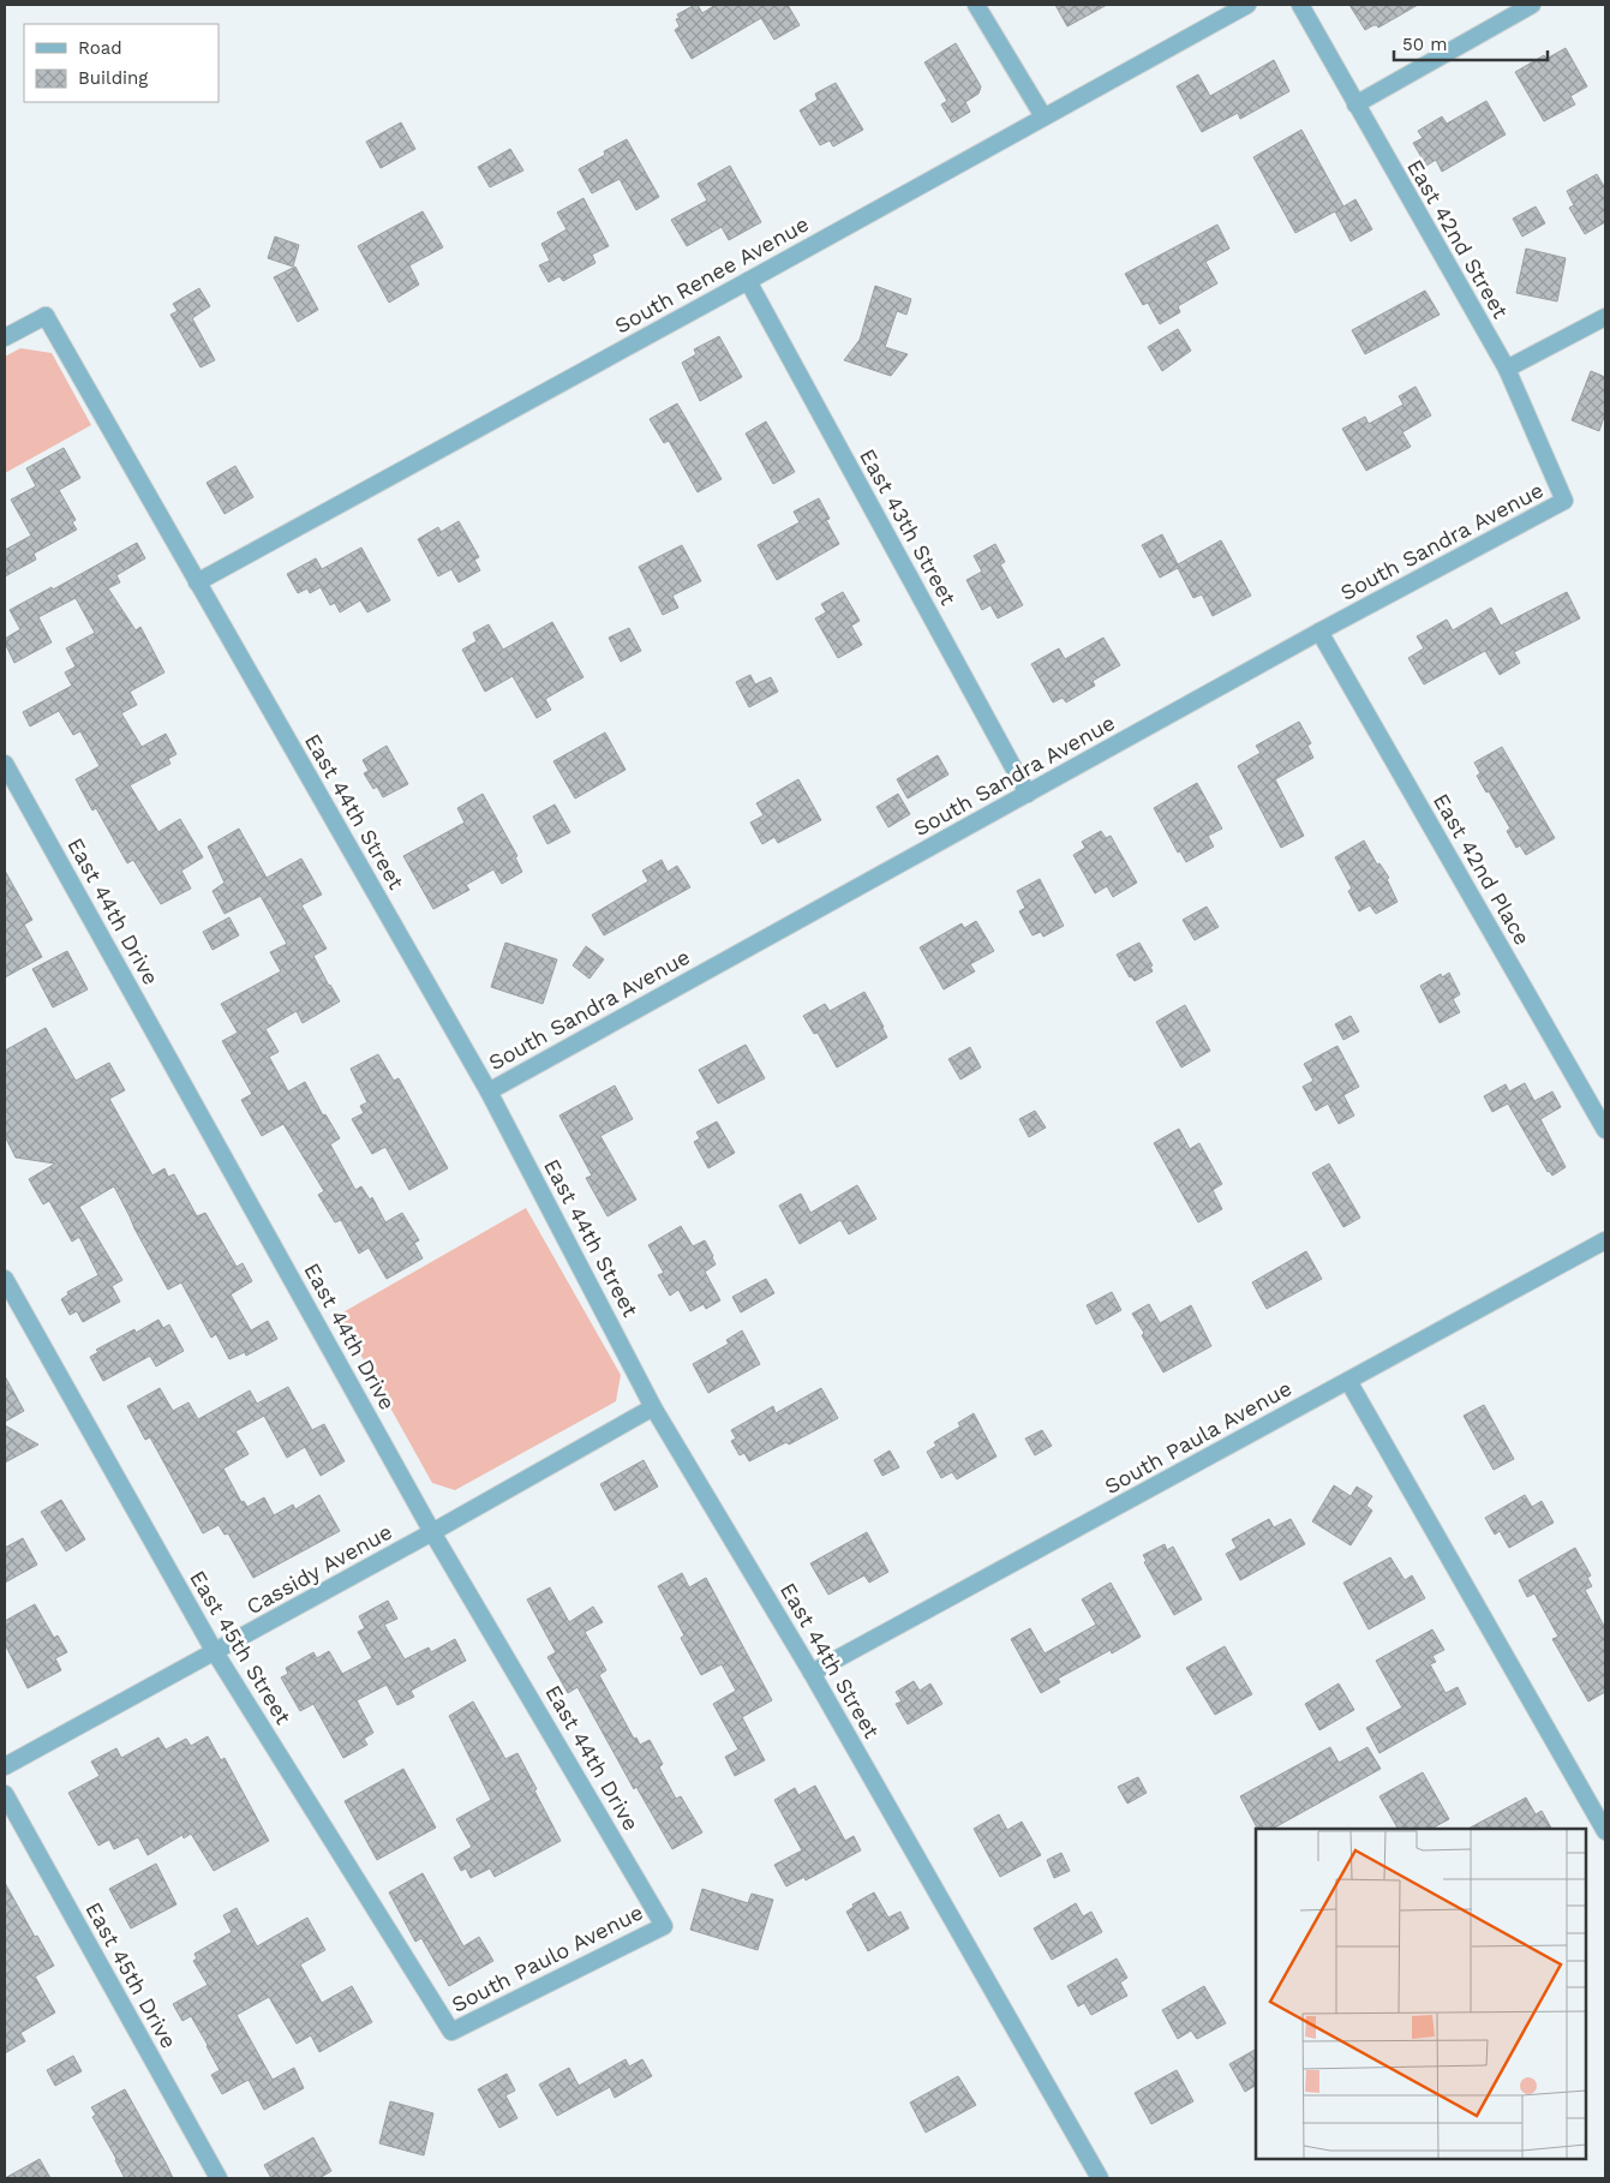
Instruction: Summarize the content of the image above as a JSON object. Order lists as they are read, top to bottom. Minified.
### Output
{"streets":{"street":["East 42nd Street","South Renee Avenue","East 43th Street","South Sandra Avenue","East 44th Street","East 42nd Place","East 44th Drive","South Paula Avenue","Cassidy Avenue","East 45th Street","South Paulo Avenue","East 45th Drive"]},"crossings":[["East 42nd Street","South Sandra Avenue"],["South Renee Avenue","East 43th Street"],["South Renee Avenue","East 44th Street"],["East 43th Street","South Sandra Avenue"],["South Sandra Avenue","East 44th Street"],["South Sandra Avenue","East 42nd Place"],["East 44th Street","South Paula Avenue"],["East 44th Street","Cassidy Avenue"],["East 44th Drive","Cassidy Avenue"],["East 44th Drive","South Paulo Avenue"],["Cassidy Avenue","East 45th Street"],["East 45th Street","South Paulo Avenue"]],"legend":["Road","Building"],"scale_bar":"50 m"}
